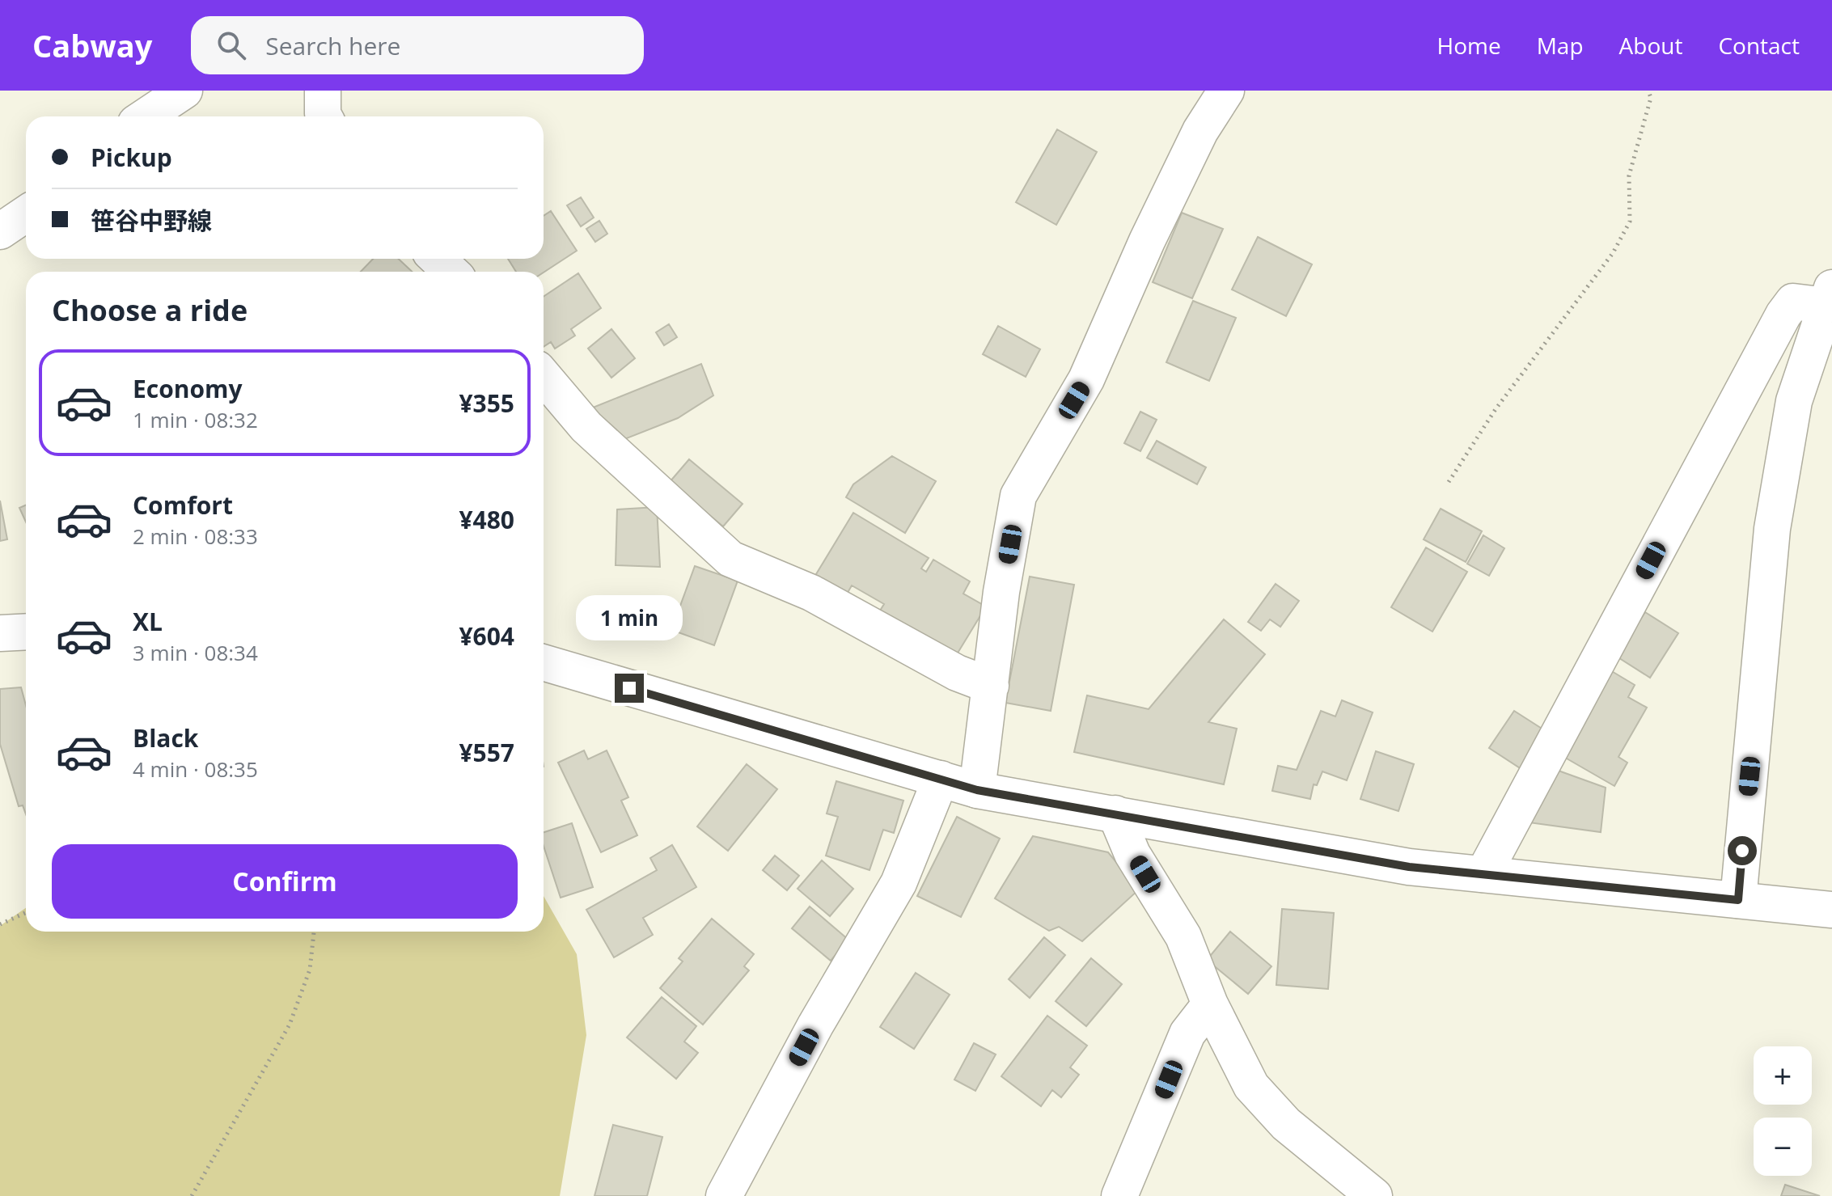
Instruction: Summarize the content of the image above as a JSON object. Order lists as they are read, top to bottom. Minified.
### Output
{"page":{"header":"Cabway","search":"Search here","nav":["Home","Map","About","Contact"],"banner":["Pickup","笹谷中野線"],"heading":"Choose a ride","list":[{"name":"Economy","note":"1 min · 08:32","value":"¥355"},{"name":"Comfort","note":"2 min · 08:33","value":"¥480"},{"name":"XL","note":"3 min · 08:34","value":"¥604"},{"name":"Black","note":"4 min · 08:35","value":"¥557"}],"bubble":"1 min","buttons":"Confirm","map_buttons":["+","−"]}}
